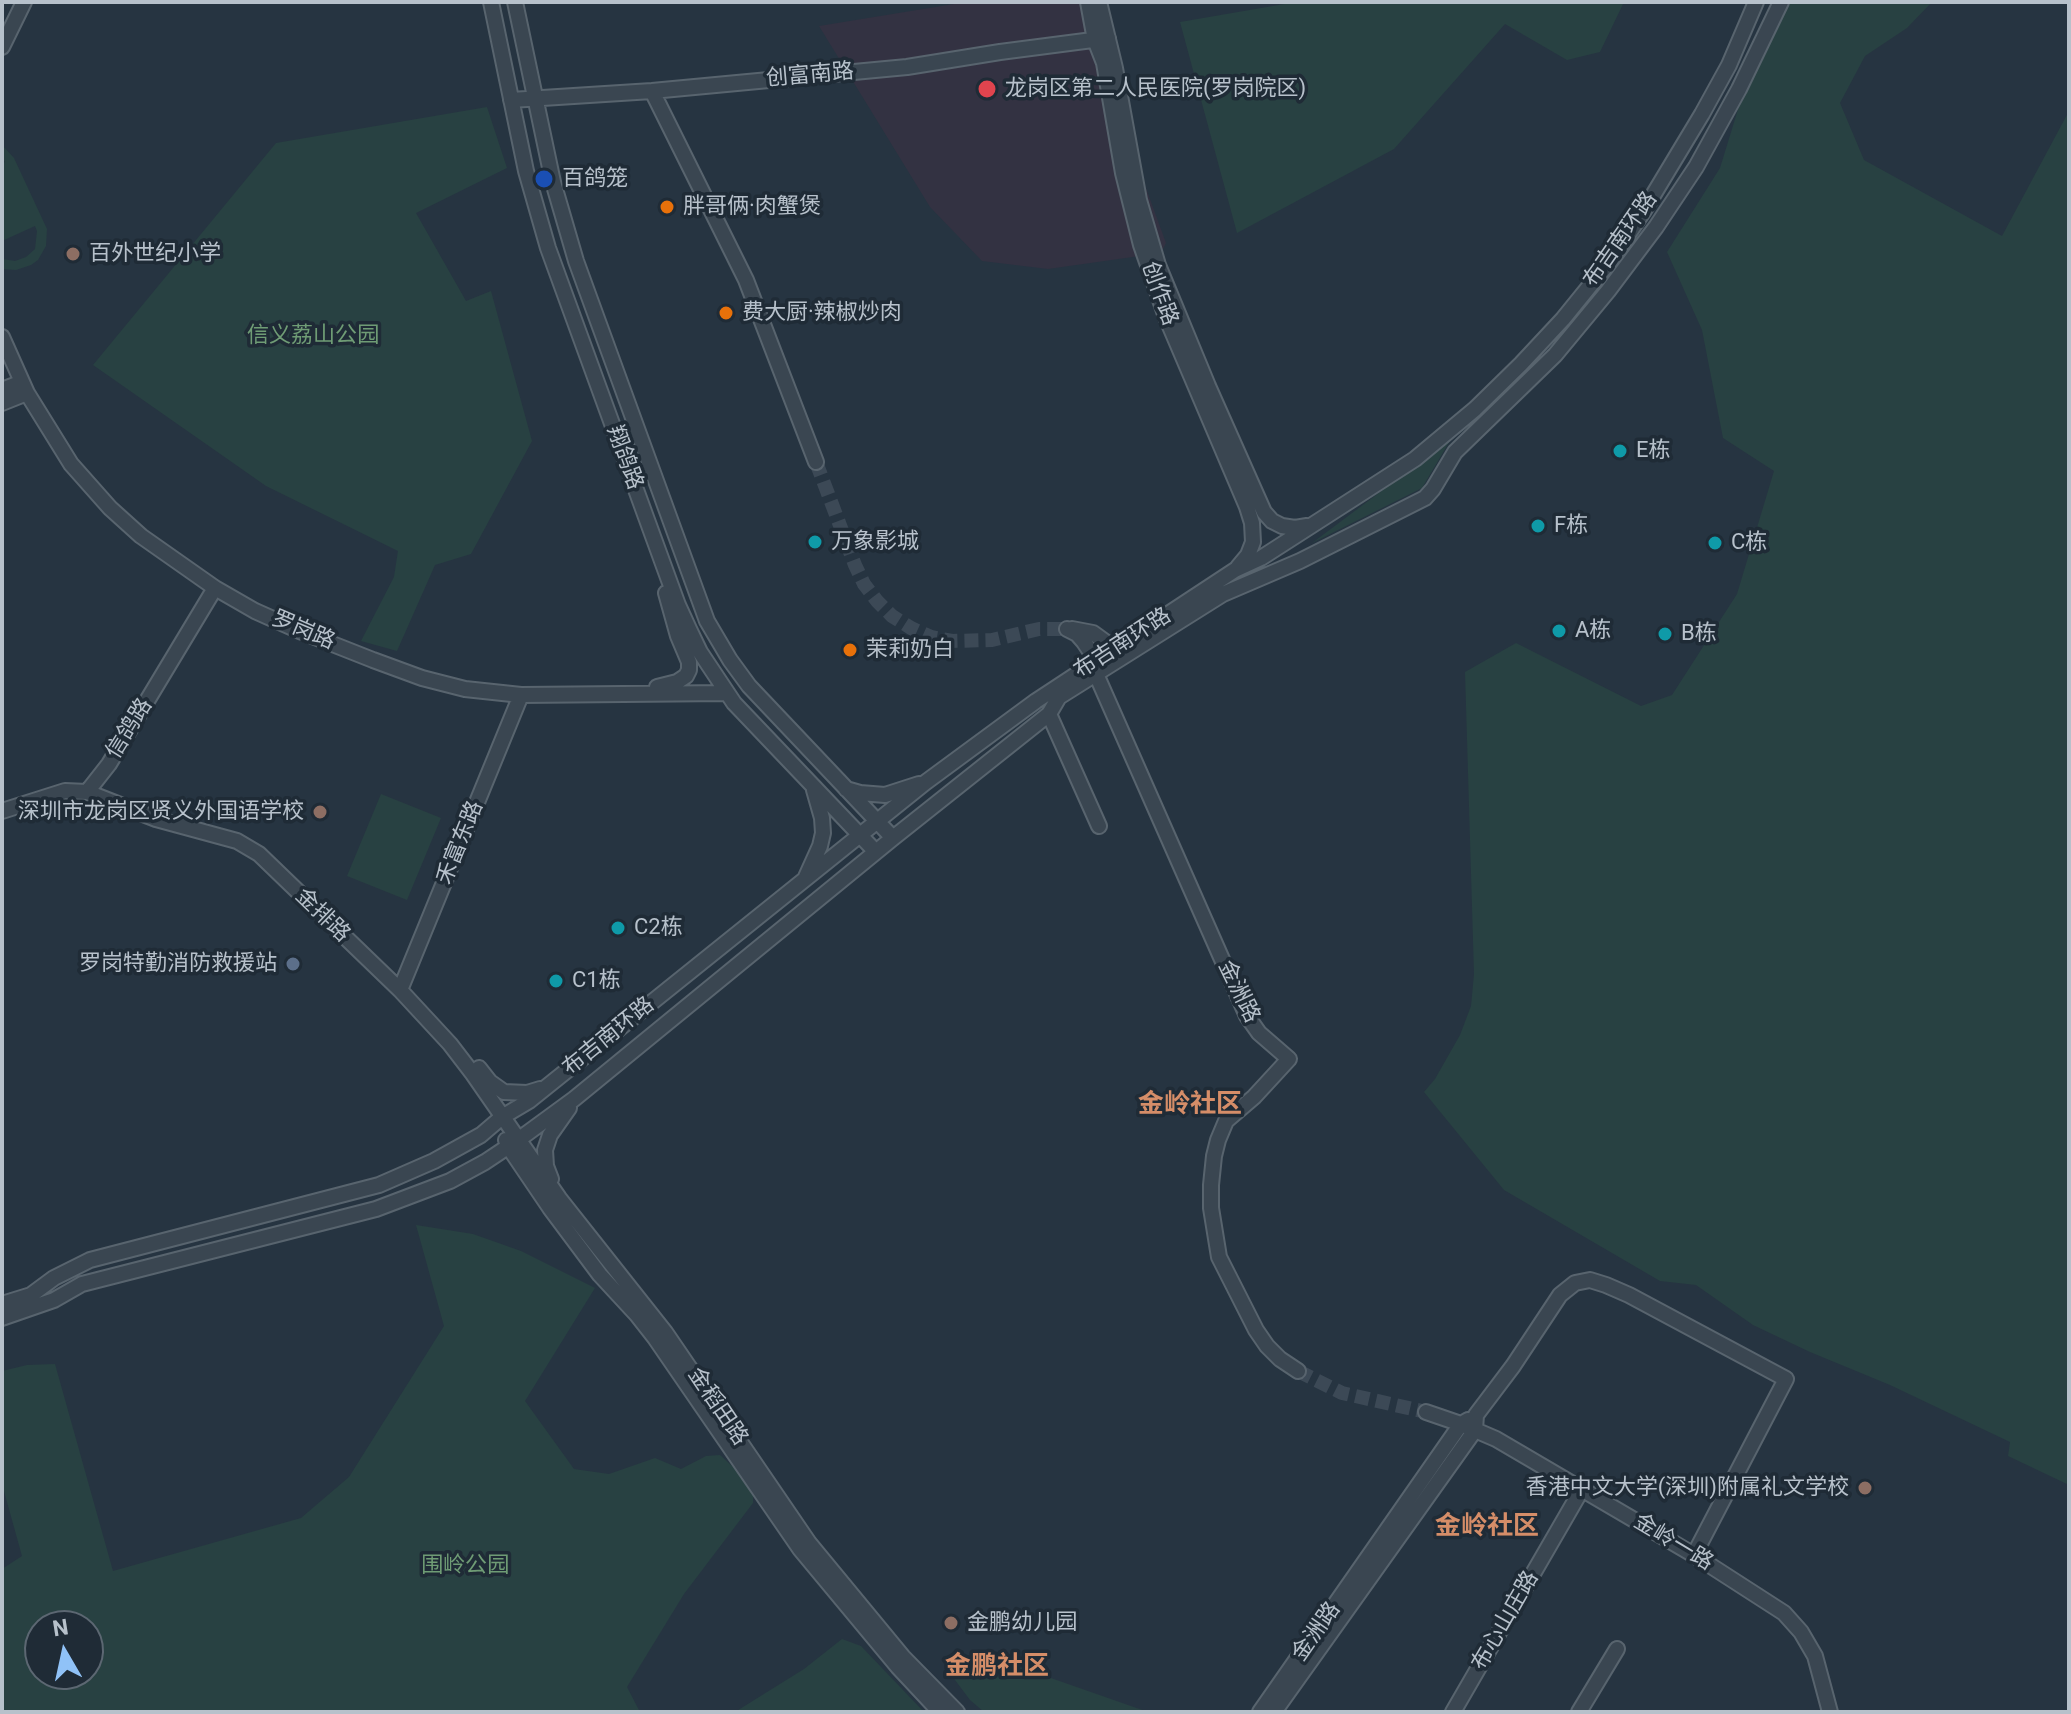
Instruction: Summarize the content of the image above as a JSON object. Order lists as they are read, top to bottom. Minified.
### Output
{"streets":{"street":["创富南路","布吉南环路","创作路","翔鸽路","罗岗路","信鸽路","禾富东路","金排路","金洲路","金稻田路","金岭一路","布心山庄路"]},"crossings":[["创富南路","创作路"],["创富南路","翔鸽路"],["布吉南环路","创作路"],["布吉南环路","翔鸽路"],["布吉南环路","金排路"],["布吉南环路","金洲路"],["布吉南环路","金稻田路"],["翔鸽路","罗岗路"],["罗岗路","信鸽路"],["罗岗路","禾富东路"],["信鸽路","金排路"],["禾富东路","金排路"],["金排路","金稻田路"],["金洲路","金岭一路"],["金岭一路","布心山庄路"]],"districts":["金岭社区","金岭社区","金鹏社区"],"parks":["信义荔山公园","围岭公园"],"places":["龙岗区第二人民医院(罗岗院区)","百鸽笼","胖哥俩·肉蟹煲","百外世纪小学","费大厨·辣椒炒肉","E栋","F栋","万象影城","C栋","A栋","B栋","茉莉奶白","深圳市龙岗区贤义外国语学校","C2栋","罗岗特勤消防救援站","C1栋","香港中文大学(深圳)附属礼文学校","金鹏幼儿园"],"north":"top"}
